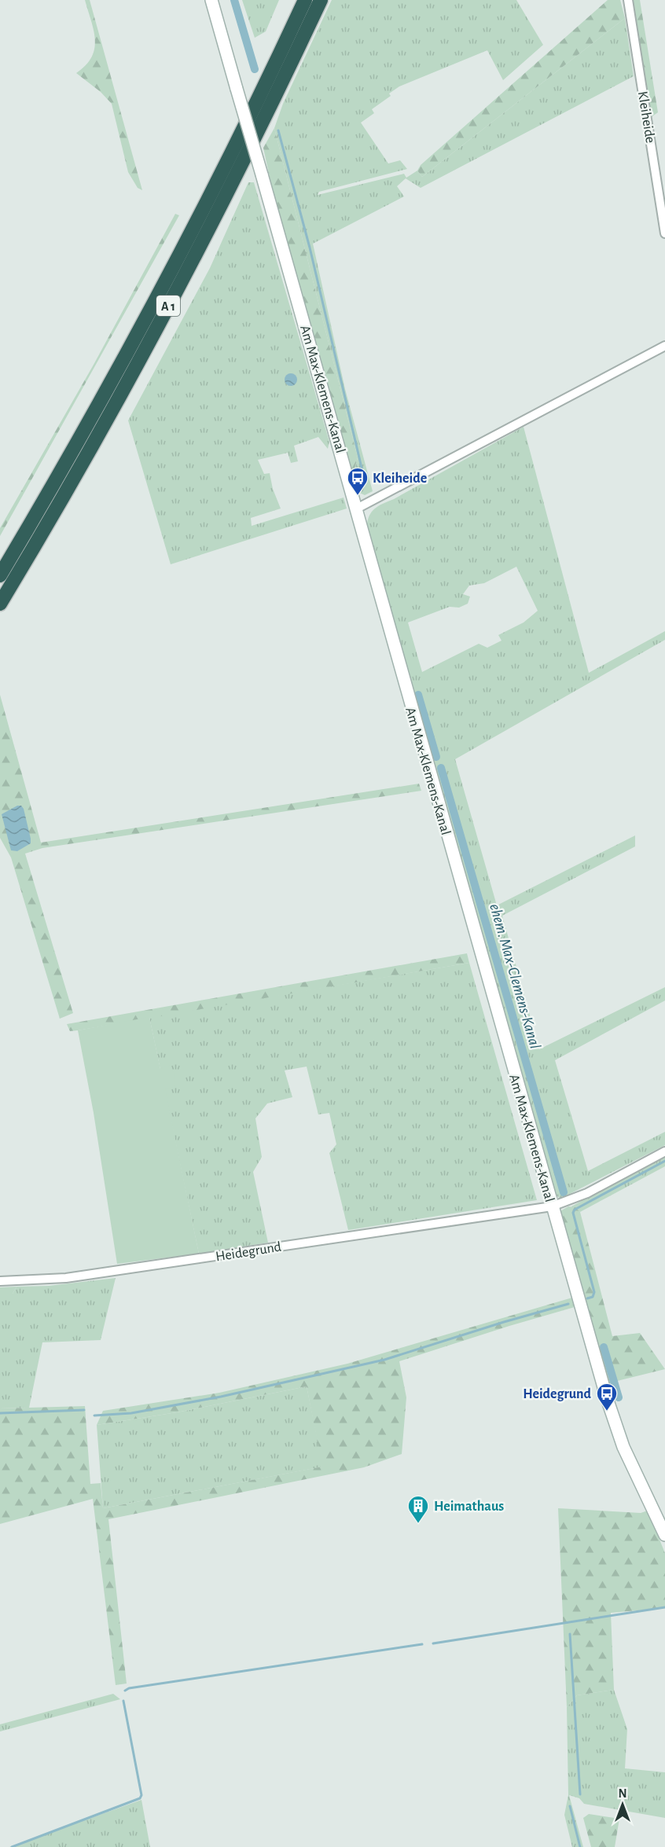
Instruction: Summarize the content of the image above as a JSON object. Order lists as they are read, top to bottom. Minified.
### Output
{"streets":{"highway":["A 1"],"main road":["Am Max-Klemens-Kanal"],"street":["Kleiheide","Heidegrund"]},"crossings":[["Am Max-Klemens-Kanal","Heidegrund"]],"water":["ehem. Max-Clemens-Kanal"],"places":{"bus stop":["Kleiheide","Heidegrund"],"building":["Heimathaus"]},"north":"top"}
